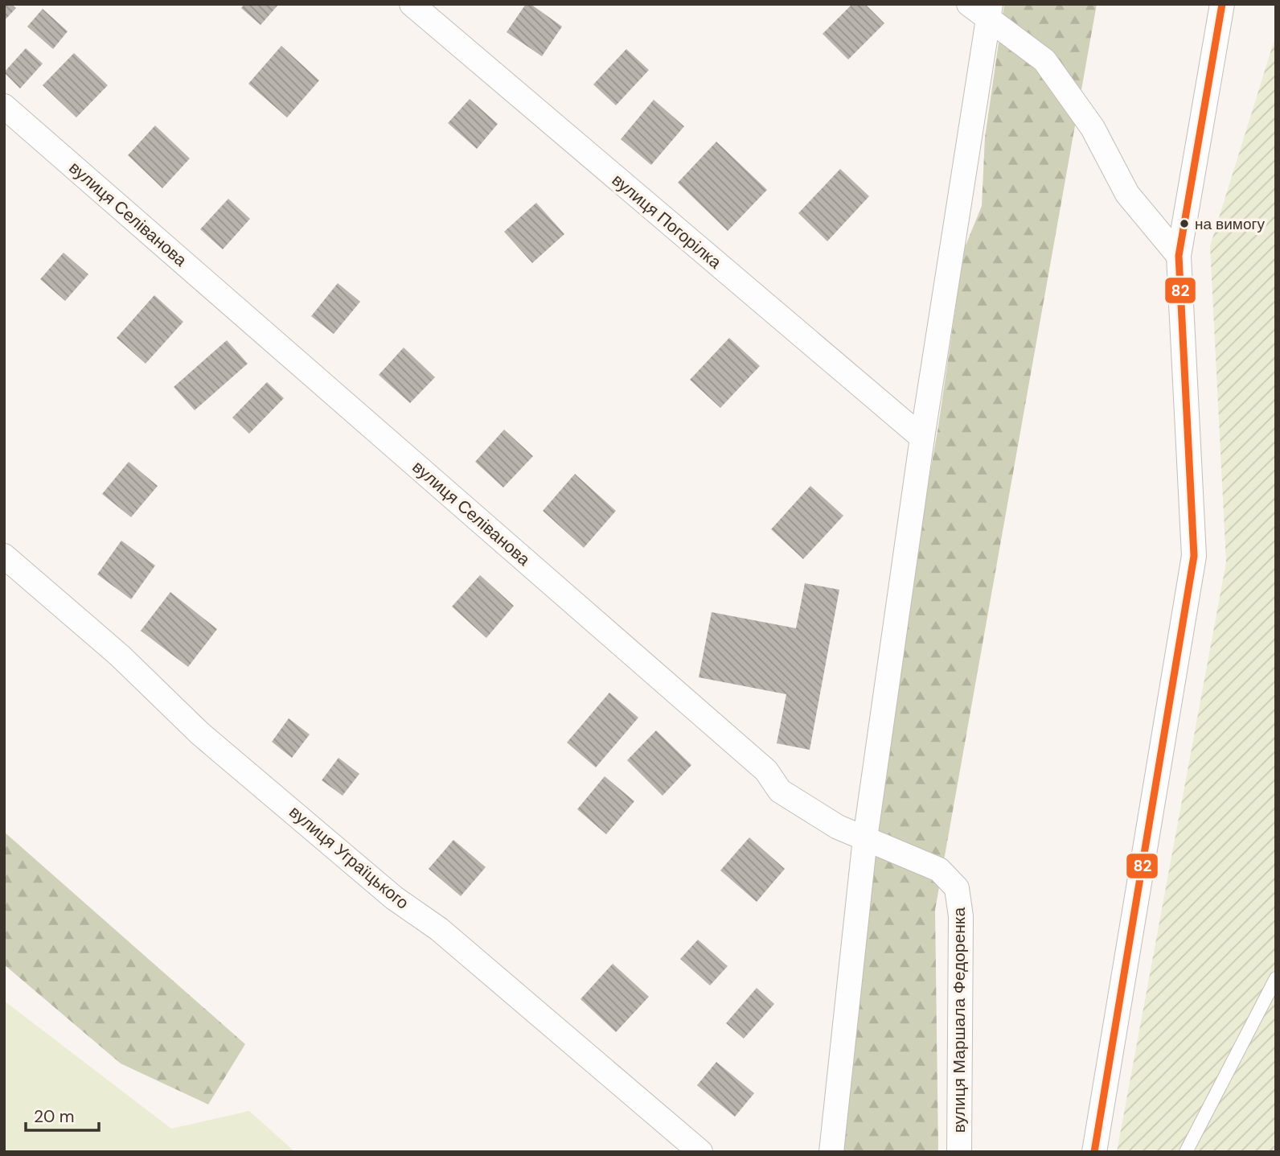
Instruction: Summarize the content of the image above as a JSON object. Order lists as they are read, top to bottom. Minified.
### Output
{"streets":{"street":["вулиця Селіванова","вулиця Погорілка","вулиця Уграїцького","вулиця Маршала Федоренка"]},"crossings":[["вулиця Селіванова","вулиця Маршала Федоренка"]],"places":["на вимогу"],"lines":["transit line 82"],"scale_bar":"20 m"}
